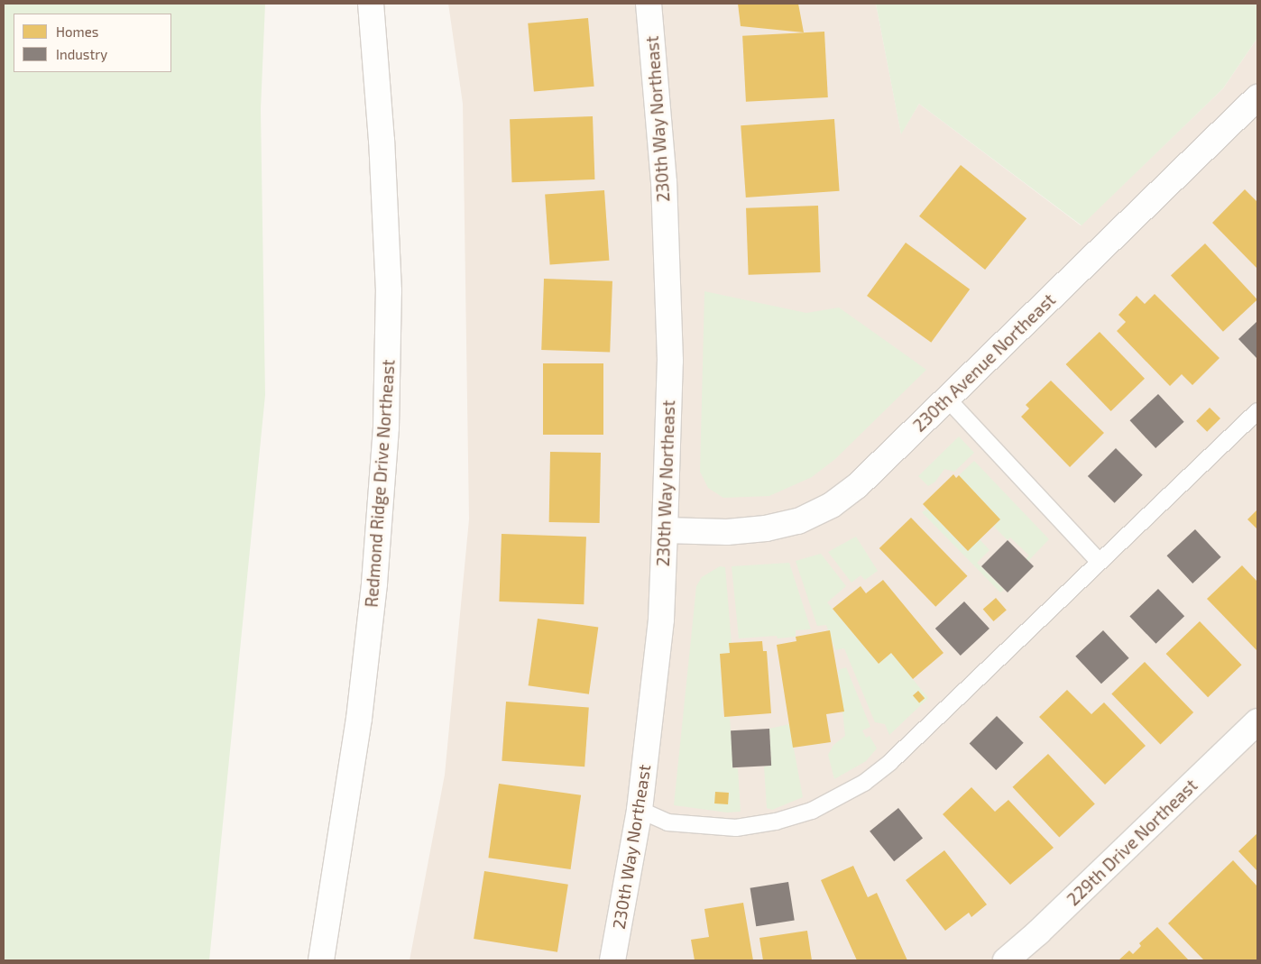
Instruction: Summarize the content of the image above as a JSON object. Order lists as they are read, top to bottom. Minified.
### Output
{"streets":{"street":["230th Way Northeast","230th Avenue Northeast","Redmond Ridge Drive Northeast","229th Drive Northeast"]},"crossings":[["230th Way Northeast","230th Avenue Northeast"]],"legend":["Homes","Industry"]}
